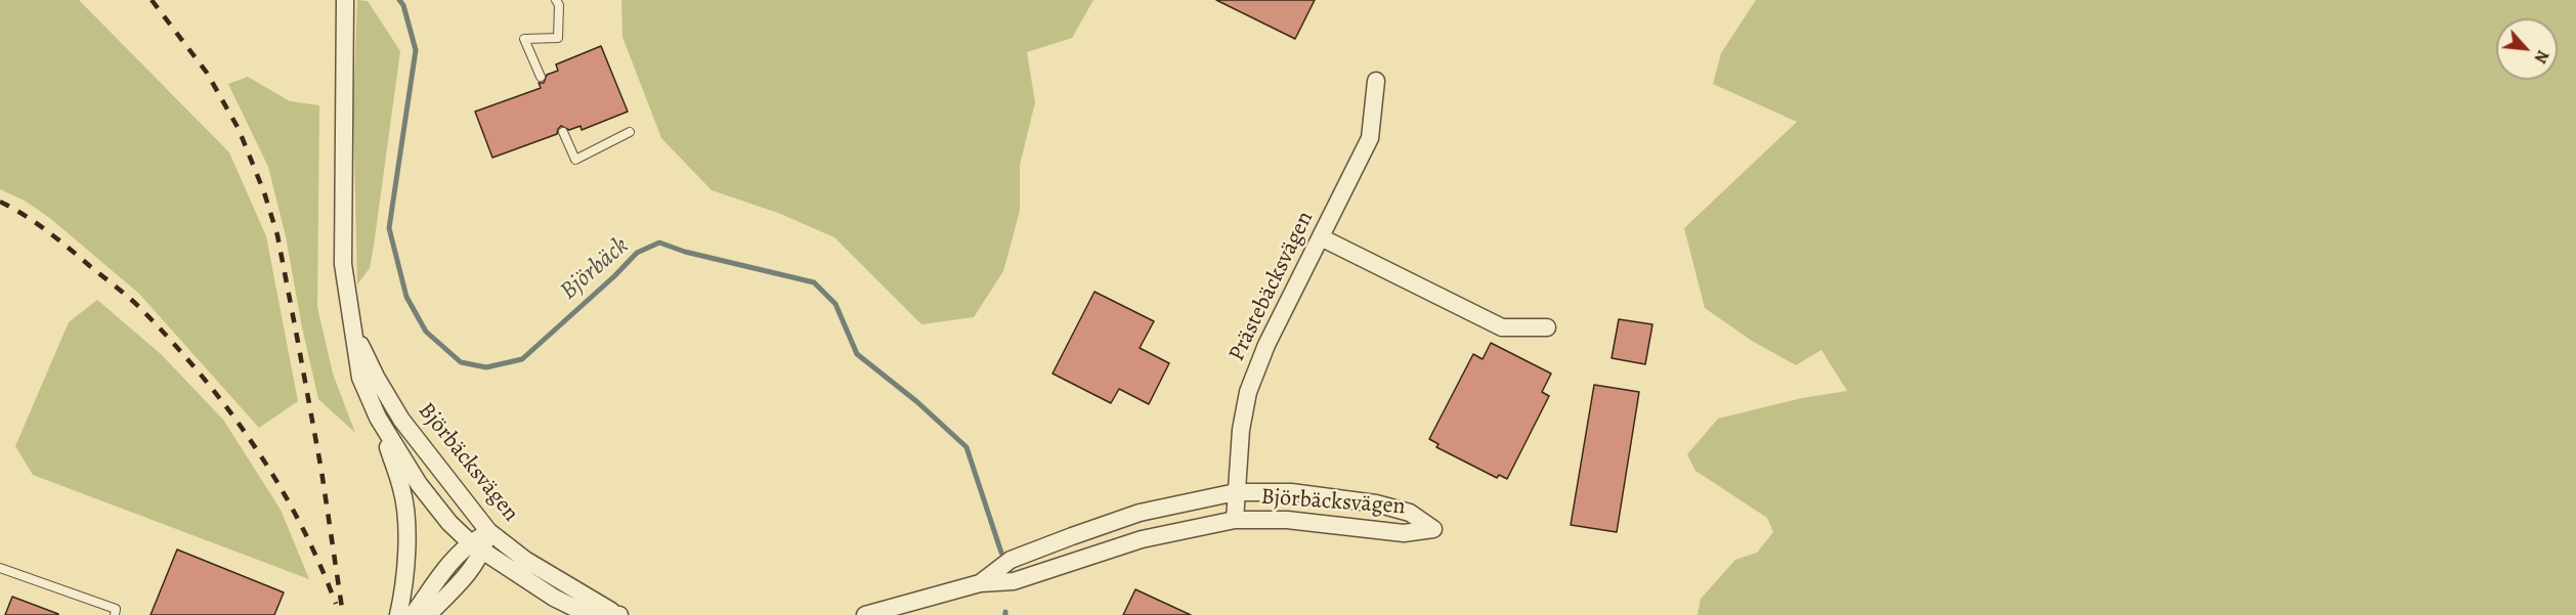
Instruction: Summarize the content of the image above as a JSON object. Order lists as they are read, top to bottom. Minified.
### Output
{"streets":{"street":["Prästebäcksvägen","Björbäcksvägen"]},"crossings":[["Prästebäcksvägen","Björbäcksvägen"]],"water":["Björbäck"],"north":"bottom right"}
